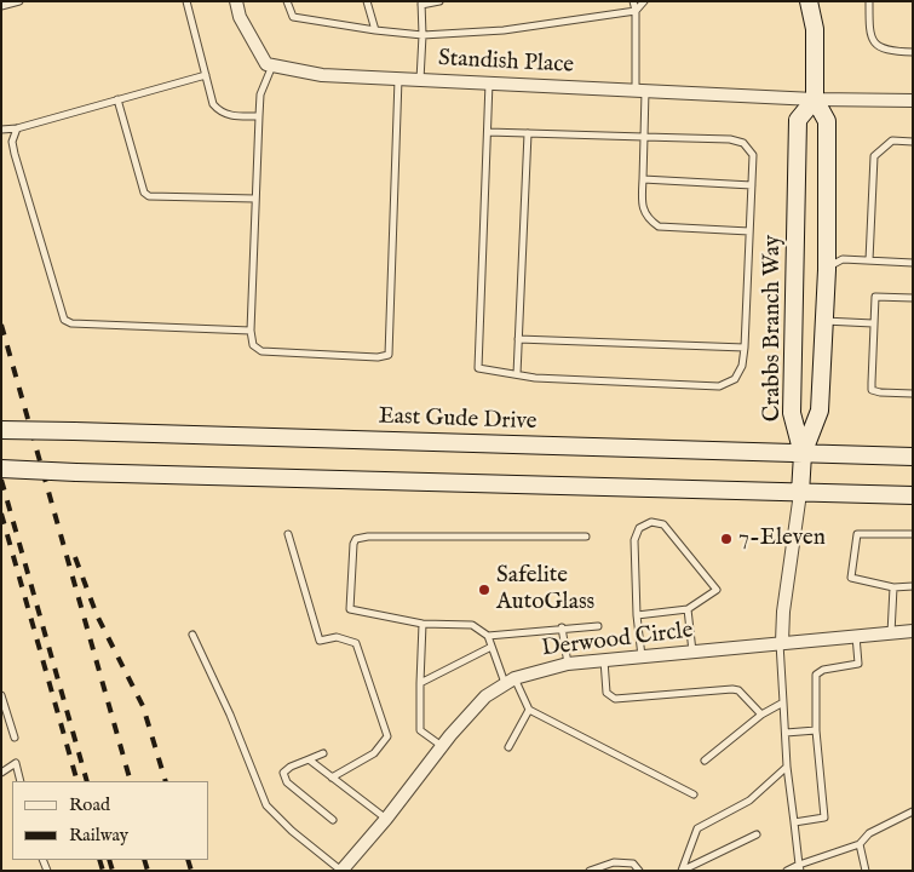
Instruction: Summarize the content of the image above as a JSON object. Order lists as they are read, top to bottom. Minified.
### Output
{"streets":{"main road":["Crabbs Branch Way","East Gude Drive"],"street":["Standish Place","Derwood Circle"]},"crossings":[["Standish Place","Crabbs Branch Way"],["Crabbs Branch Way","East Gude Drive"]],"places":["7-Eleven","Safelite AutoGlass"],"legend":["Road","Railway"]}
